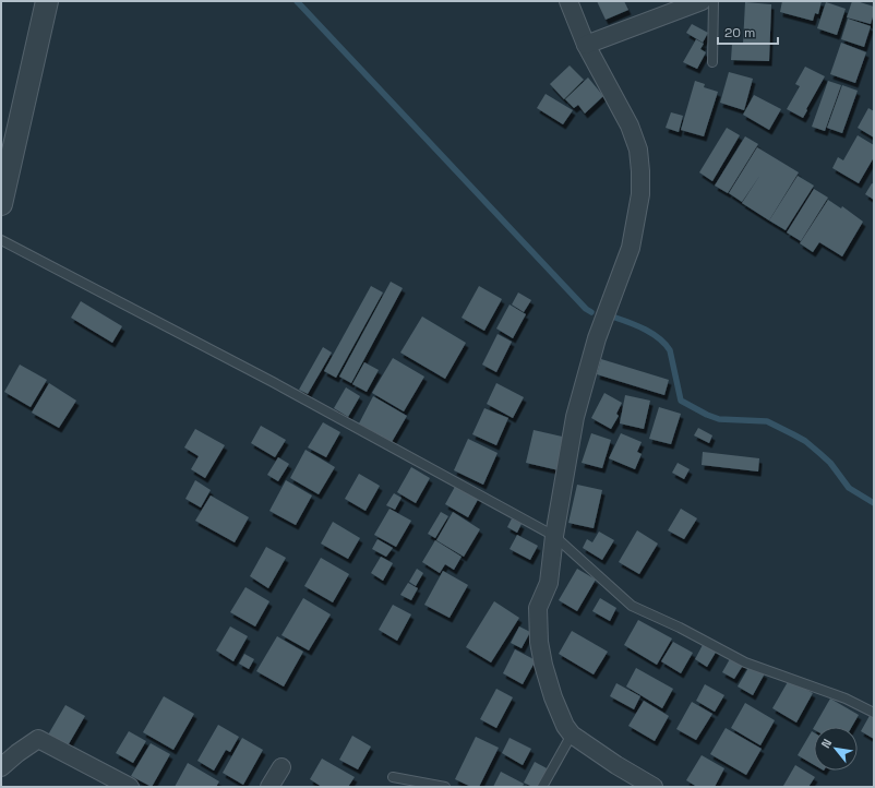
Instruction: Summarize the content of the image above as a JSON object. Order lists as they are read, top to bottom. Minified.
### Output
{"scale_bar":"20 m","north":"top left"}
